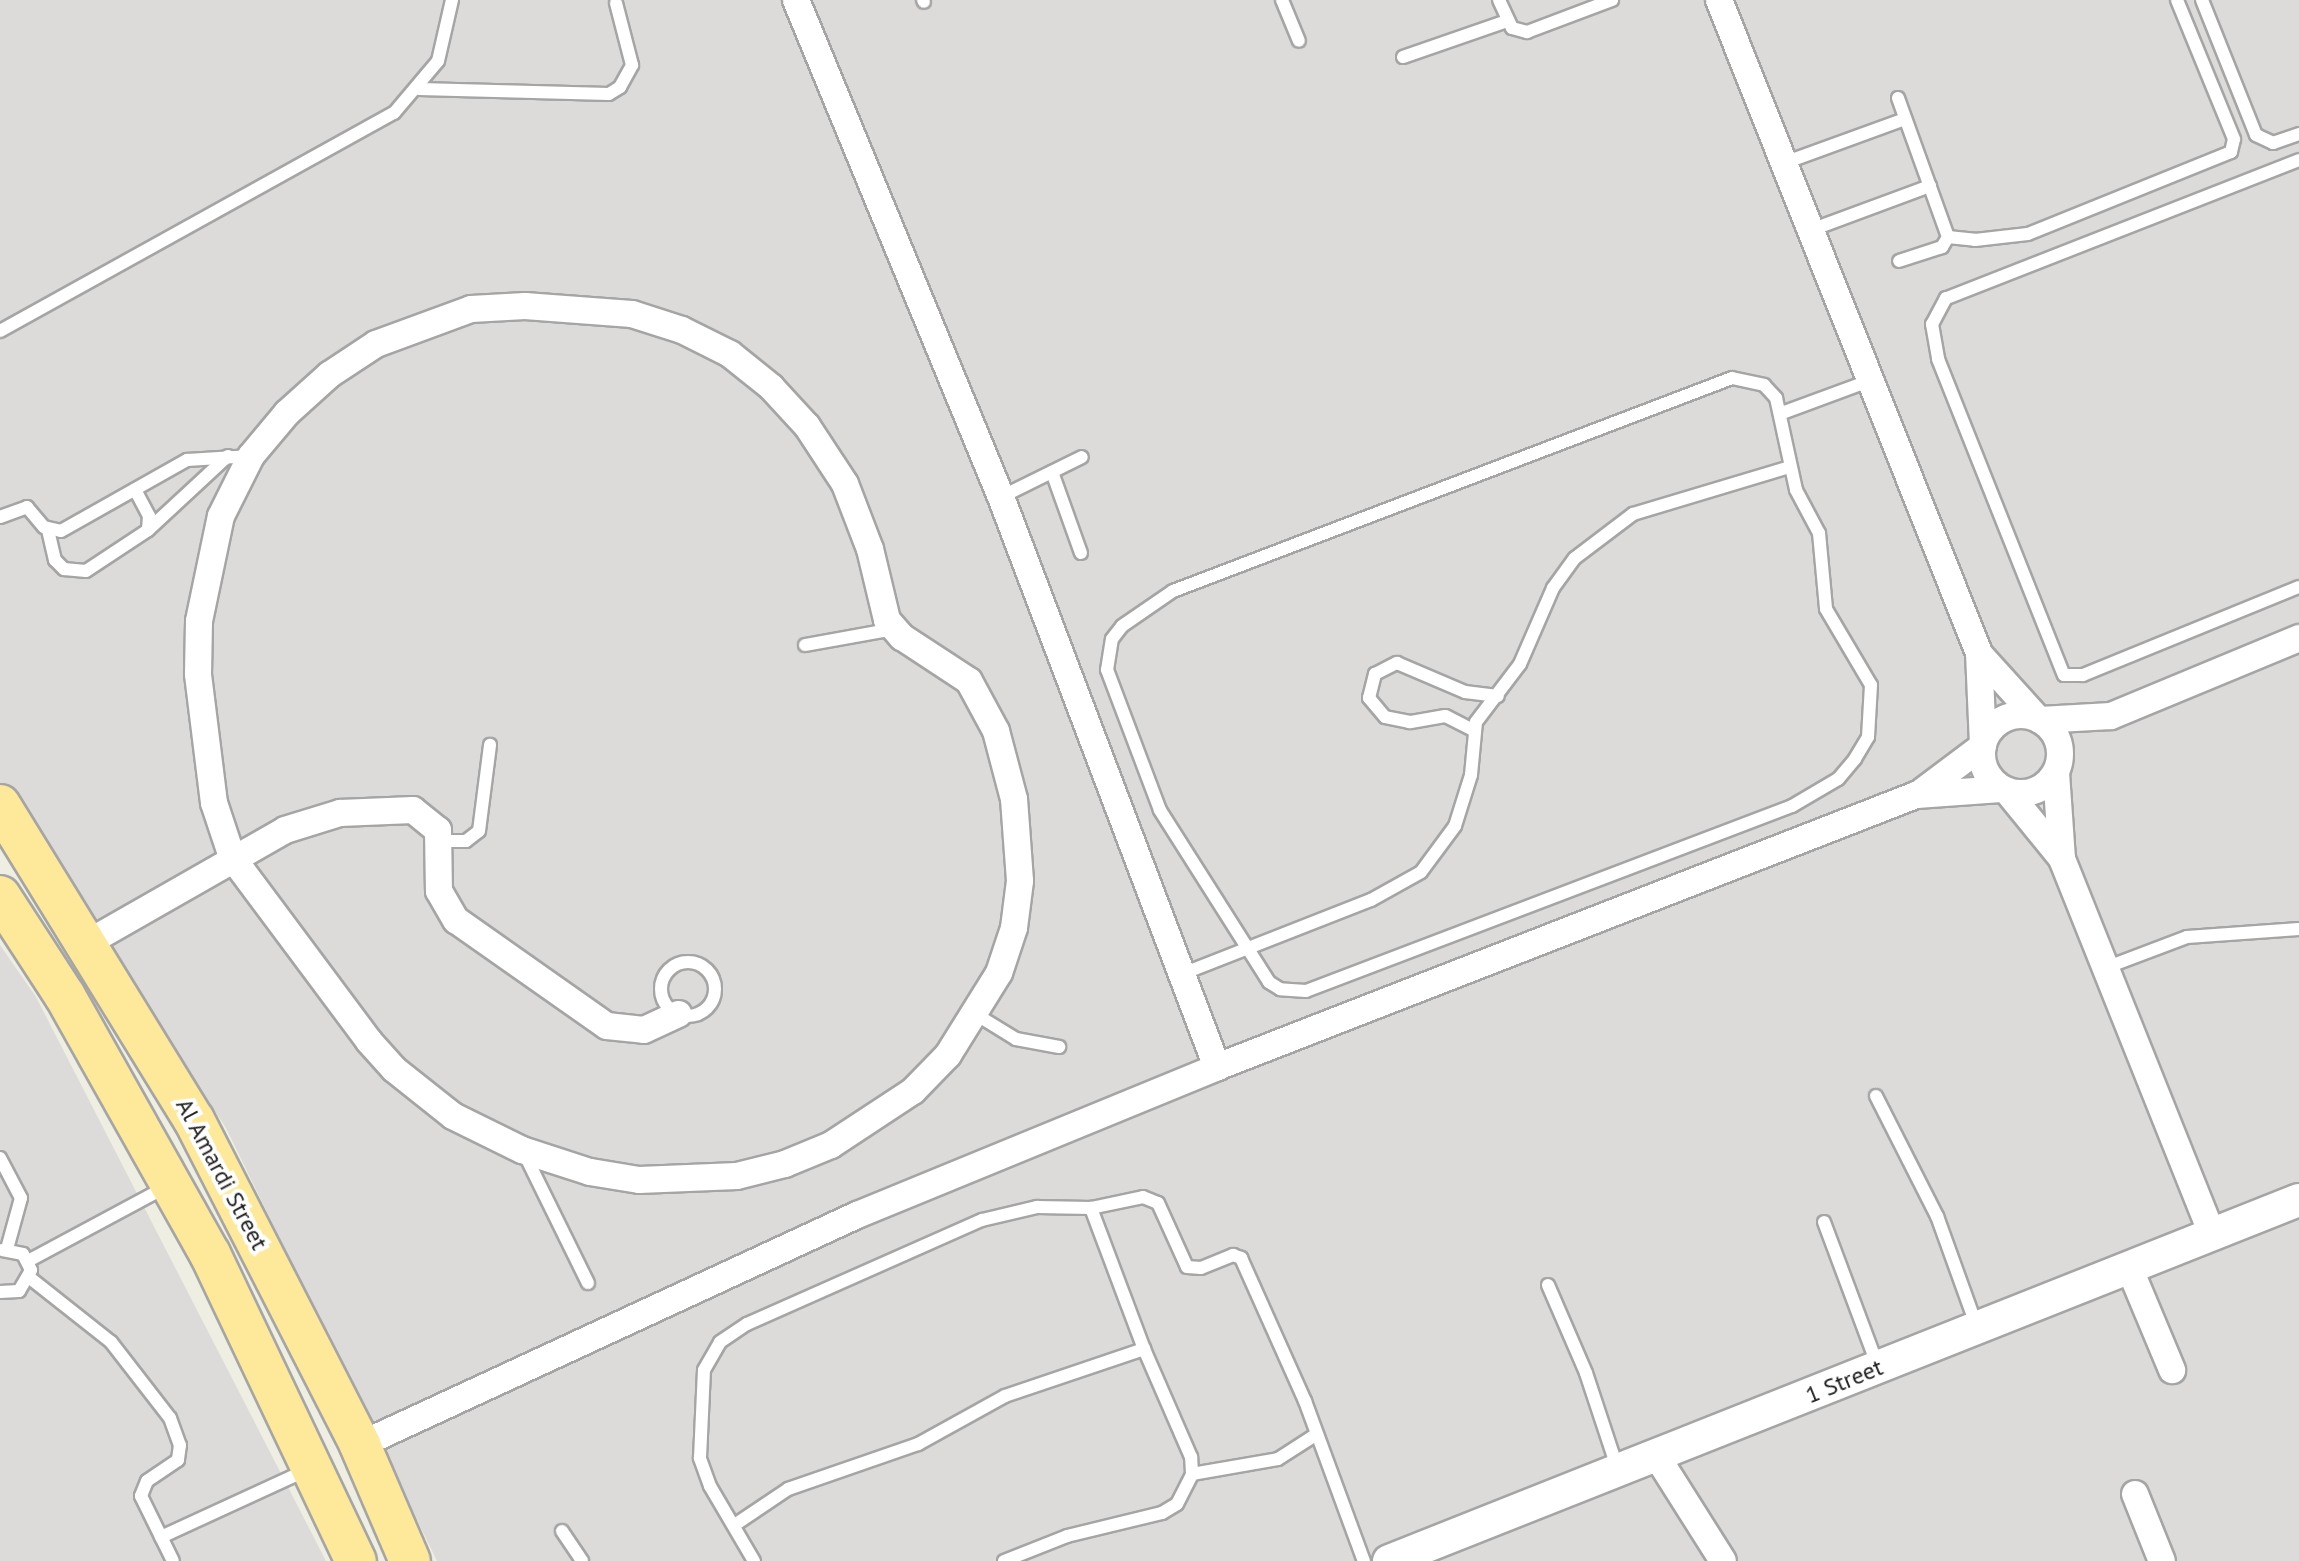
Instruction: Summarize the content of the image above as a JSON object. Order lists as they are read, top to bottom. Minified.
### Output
{"streets":{"main road":["Al Amardi Street"],"street":["1 Street"]}}
